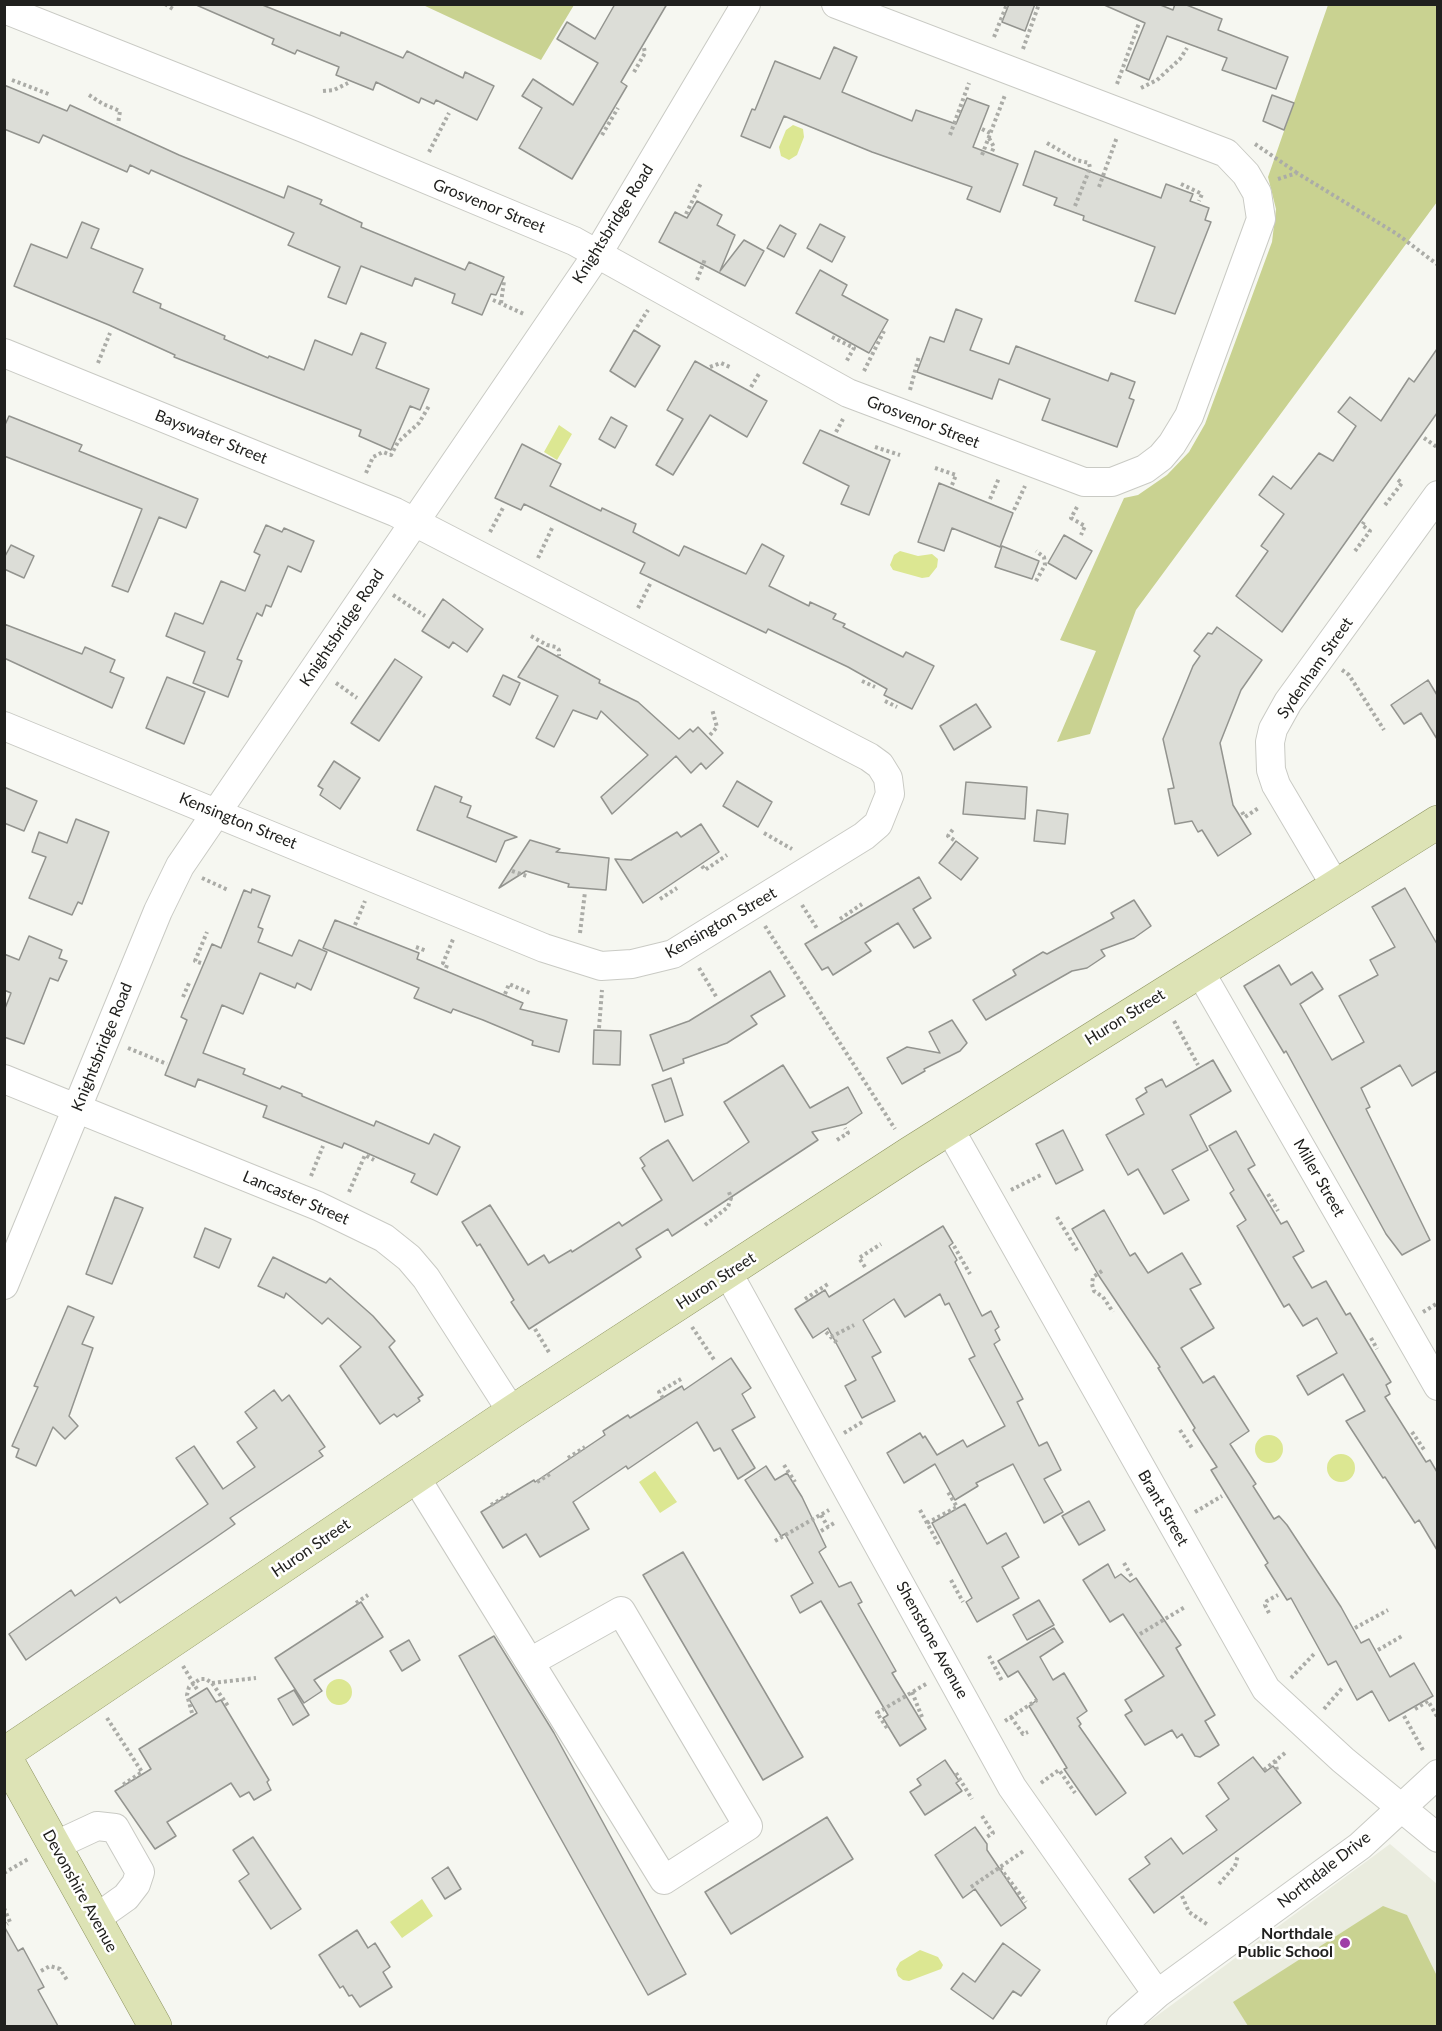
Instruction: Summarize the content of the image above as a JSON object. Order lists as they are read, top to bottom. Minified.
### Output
{"streets":{"main road":["Huron Street","Devonshire Avenue"],"street":["Grosvenor Street","Knightsbridge Road","Bayswater Street","Sydenham Street","Kensington Street","Miller Street","Lancaster Street","Brant Street","Shenstone Avenue","Northdale Drive"]},"crossings":[["Grosvenor Street","Knightsbridge Road"],["Knightsbridge Road","Bayswater Street"],["Knightsbridge Road","Kensington Street"],["Knightsbridge Road","Lancaster Street"],["Bayswater Street","Kensington Street"],["Sydenham Street","Huron Street"],["Huron Street","Miller Street"],["Huron Street","Lancaster Street"],["Huron Street","Brant Street"],["Huron Street","Shenstone Avenue"],["Huron Street","Devonshire Avenue"],["Brant Street","Northdale Drive"],["Shenstone Avenue","Northdale Drive"]],"places":["Northdale Public School"]}
